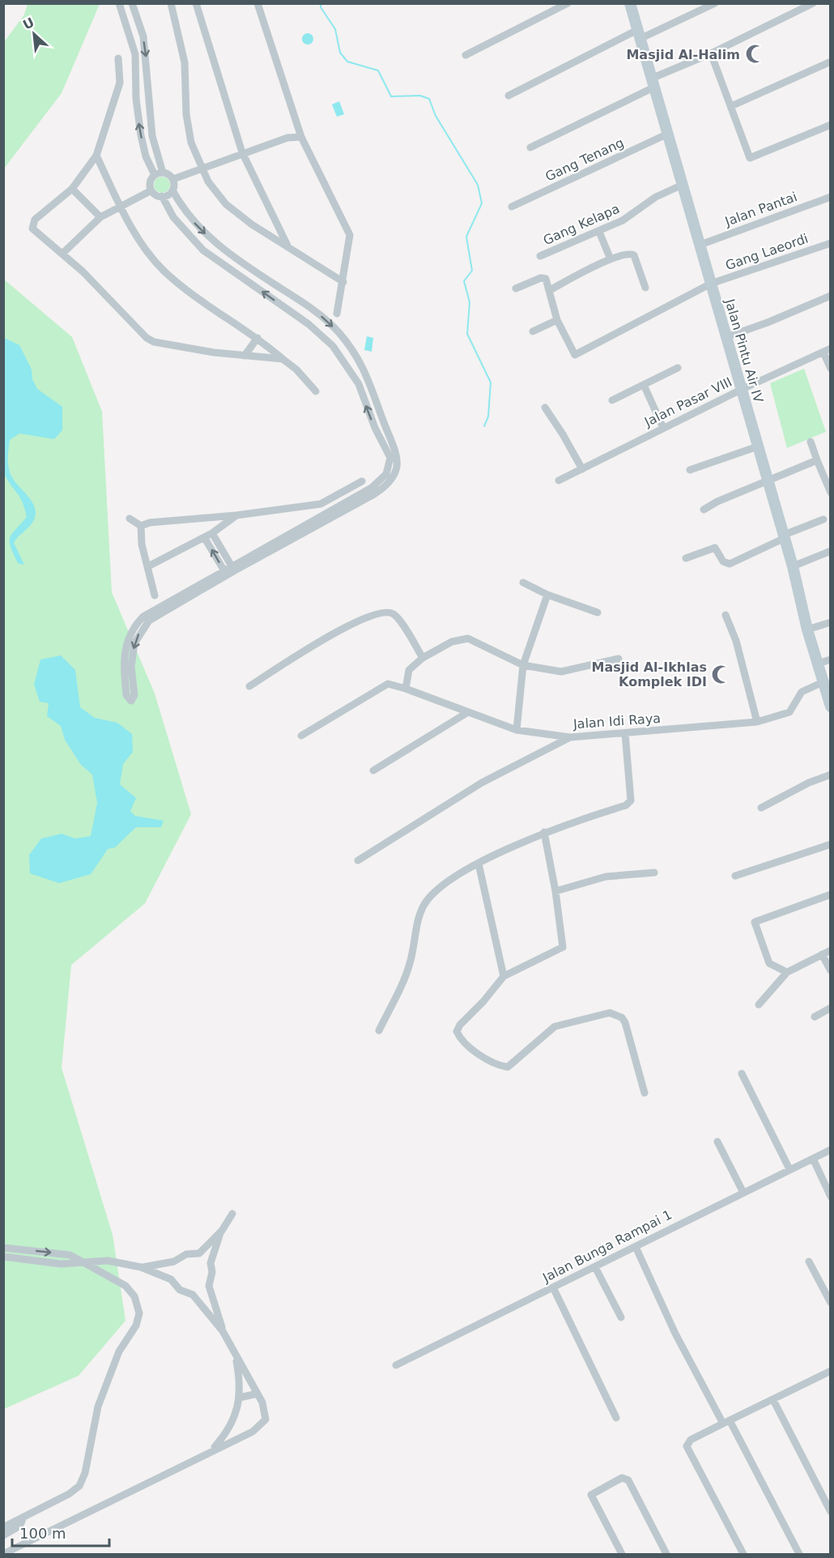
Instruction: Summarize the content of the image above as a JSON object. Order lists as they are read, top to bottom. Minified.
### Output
{"streets":{"main road":["Jalan Pintu Air IV"],"street":["Gang Tenang","Jalan Pantai","Gang Kelapa","Gang Laeordi","Jalan Pasar VIII","Jalan Idi Raya","Jalan Bunga Rampai 1"]},"crossings":[["Gang Tenang","Jalan Pintu Air IV"],["Jalan Pantai","Jalan Pintu Air IV"],["Gang Kelapa","Jalan Pintu Air IV"],["Gang Laeordi","Jalan Pintu Air IV"],["Jalan Pintu Air IV","Jalan Pasar VIII"],["Jalan Pintu Air IV","Jalan Idi Raya"]],"places":{"mosque":["Masjid Al-Halim","Masjid Al-Ikhlas Komplek IDI"]},"scale_bar":"100 m","north":"top left"}
